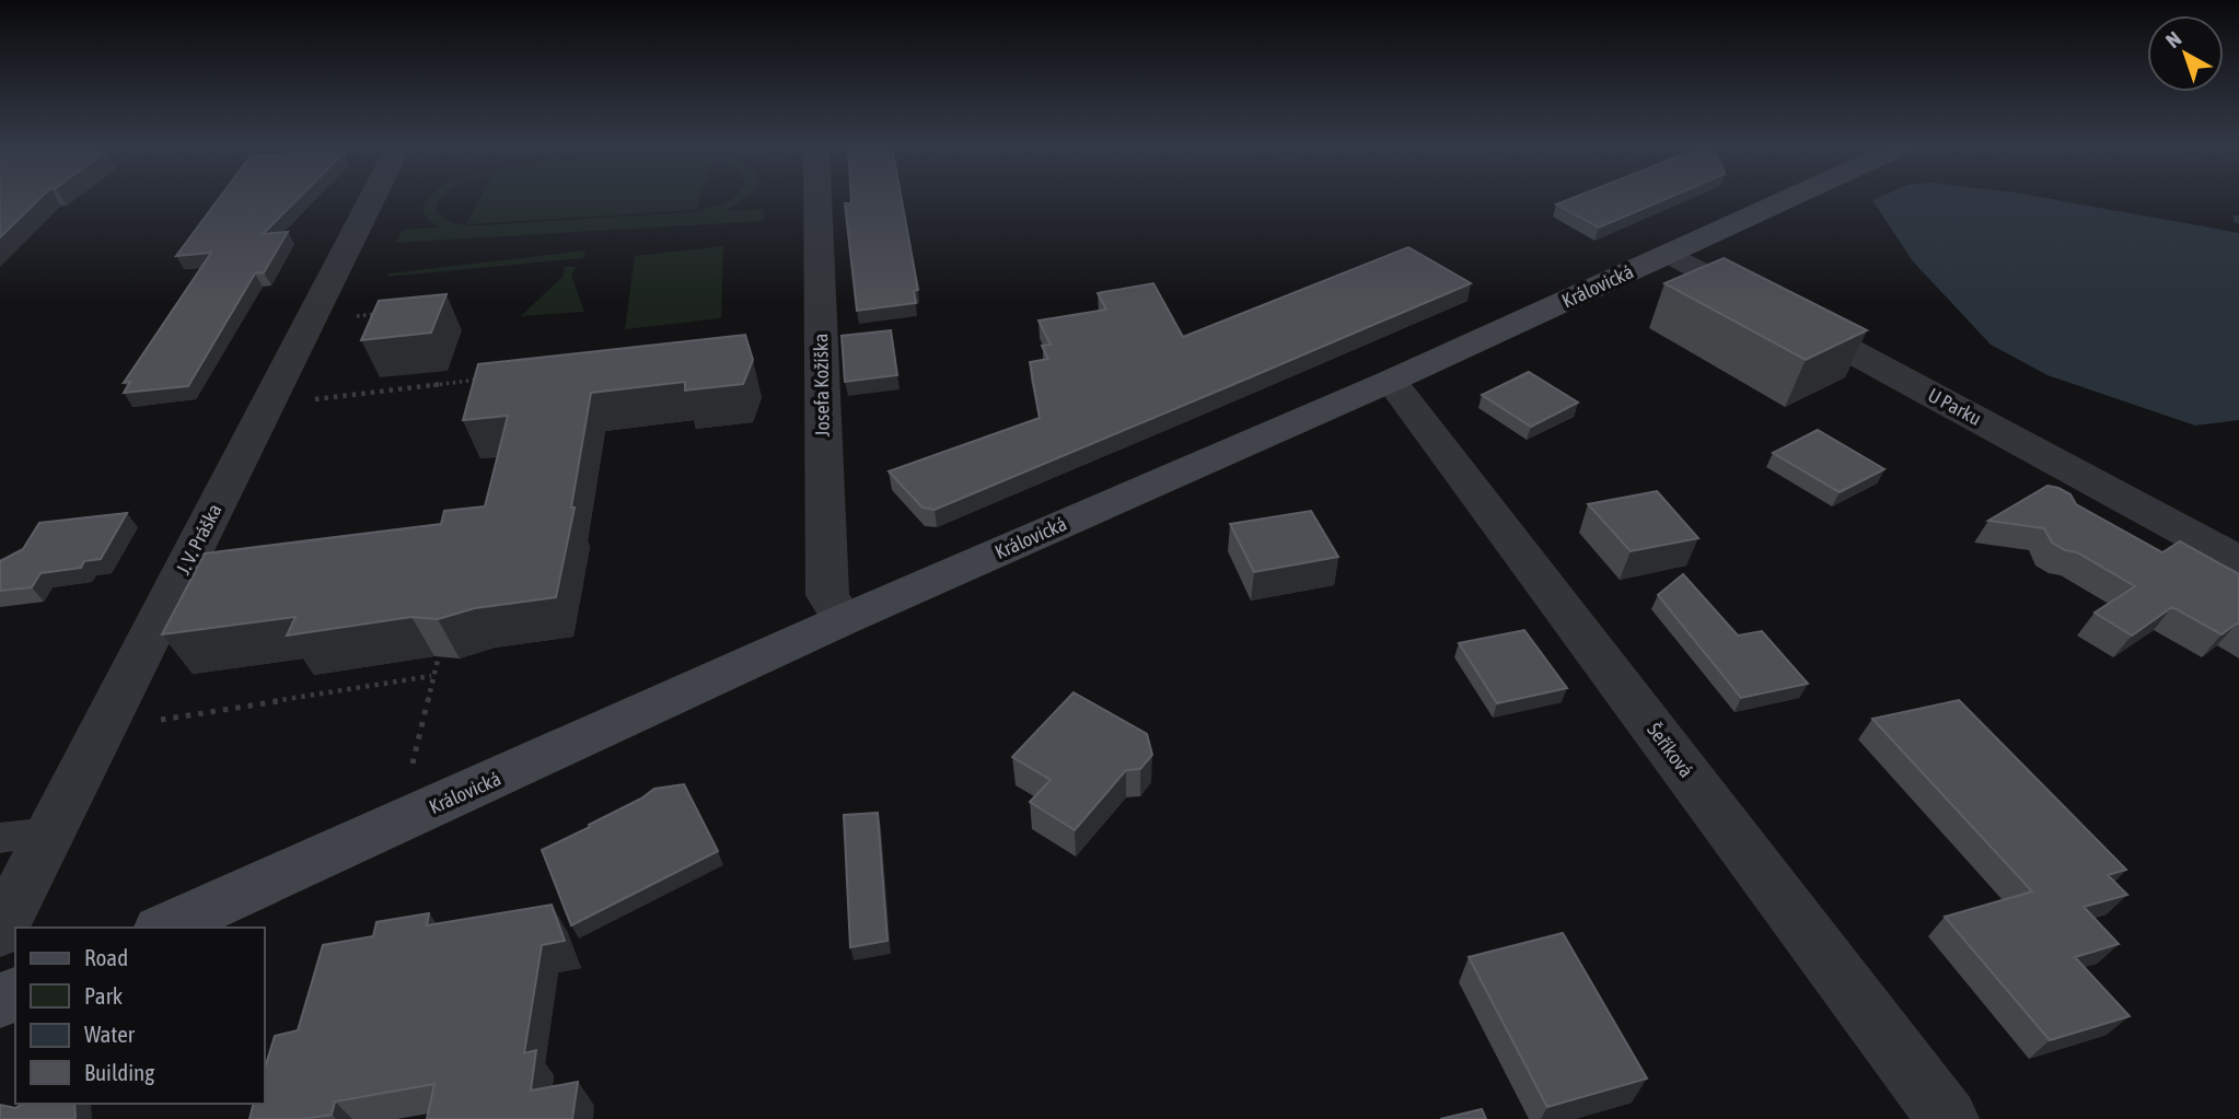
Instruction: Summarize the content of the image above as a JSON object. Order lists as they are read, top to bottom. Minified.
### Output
{"streets":{"main road":["Královická"],"street":["Josefa Kožíška","U Parku","J. V. Práška","Šeříková"]},"crossings":[["Královická","Josefa Kožíška"],["Královická","U Parku"],["Královická","Šeříková"]],"legend":["Road","Park","Water","Building"],"north":"top left"}
